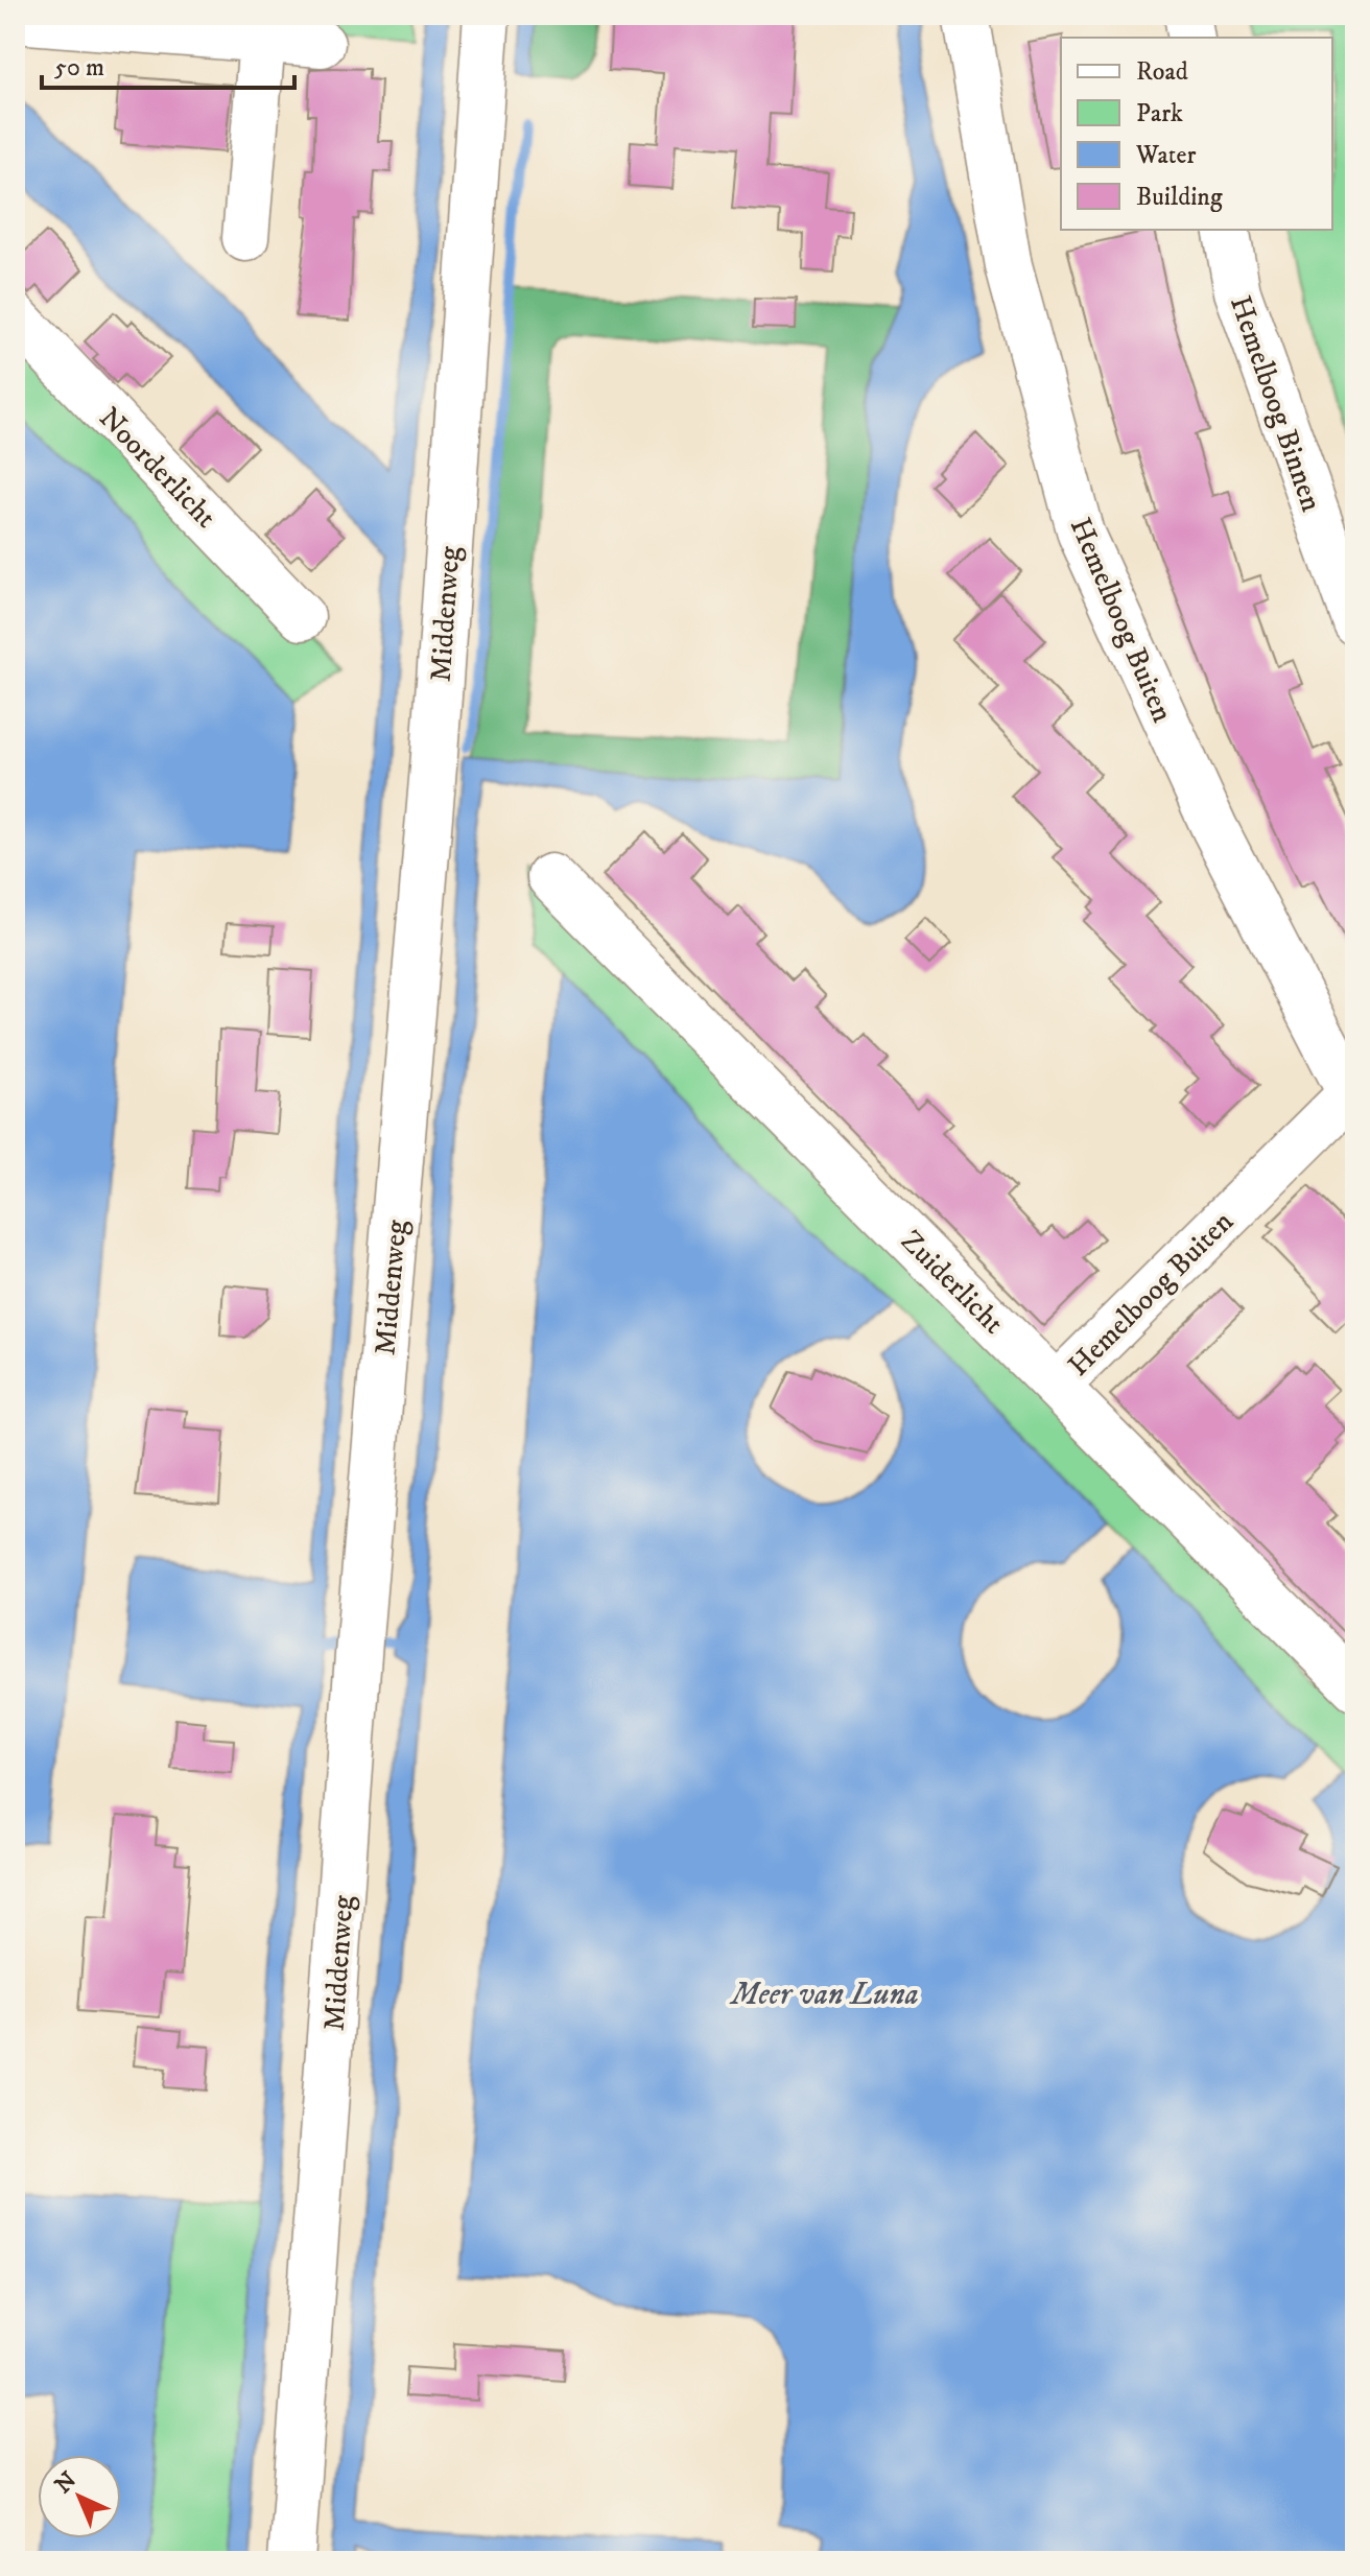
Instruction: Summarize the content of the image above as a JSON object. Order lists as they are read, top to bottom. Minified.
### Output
{"streets":{"street":["Hemelboog Binnen","Noorderlicht","Middenweg","Hemelboog Buiten","Zuiderlicht"]},"crossings":[["Hemelboog Buiten","Zuiderlicht"]],"water":["Meer van Luna"],"legend":["Road","Park","Water","Building"],"scale_bar":"50 m","north":"top left"}
